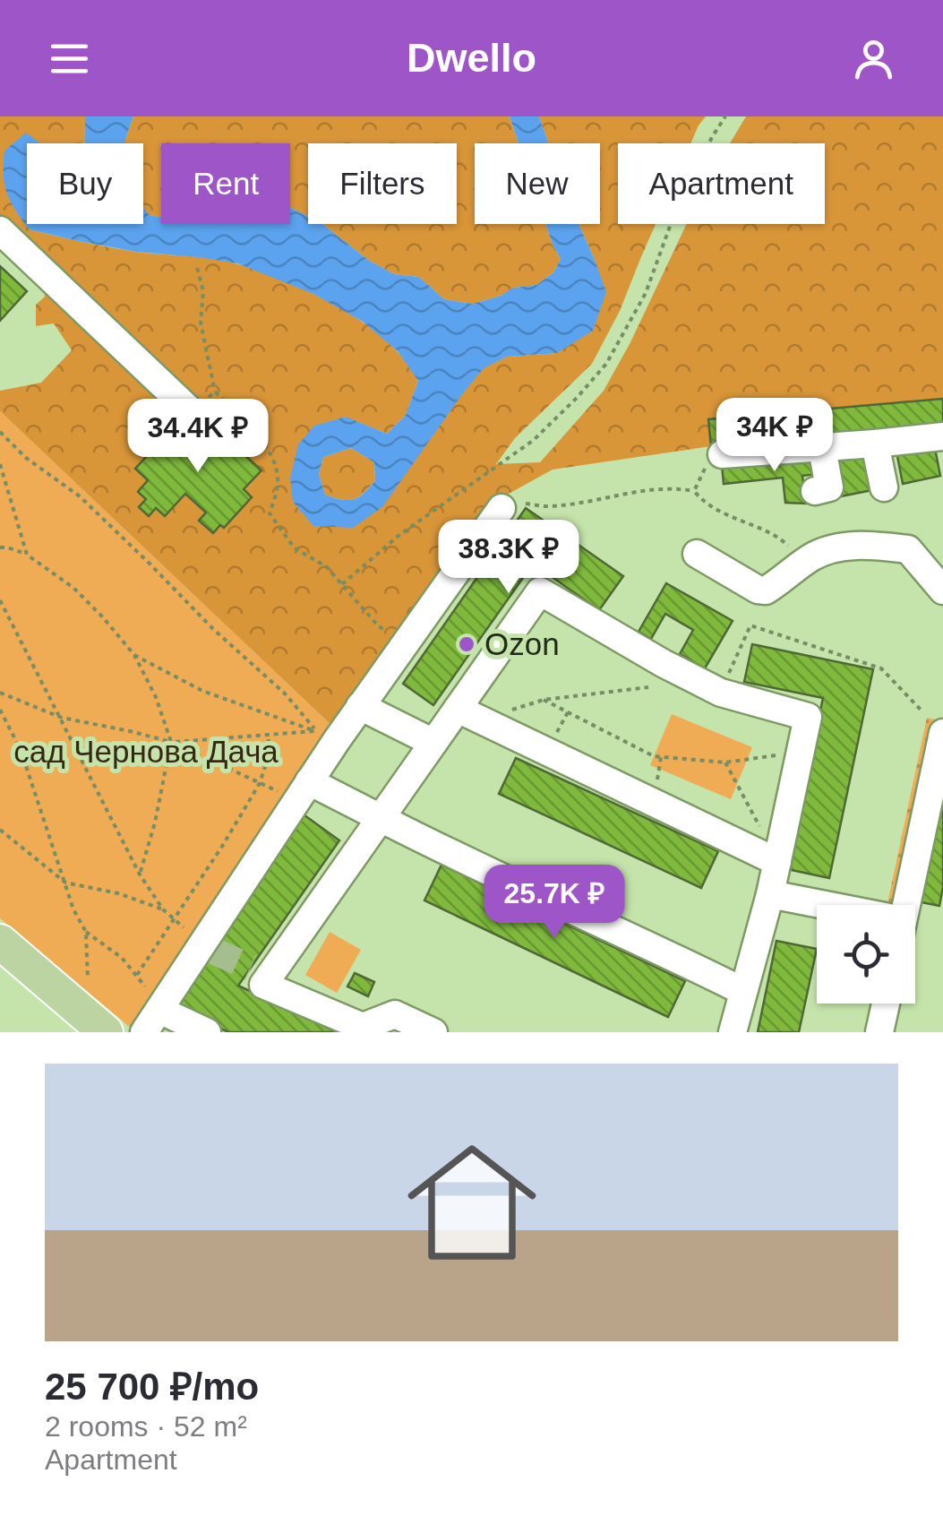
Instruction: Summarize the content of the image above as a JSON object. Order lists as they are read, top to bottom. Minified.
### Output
{"parks":["сад Чернова Дача"],"places":["Ozon"],"page":{"header":"Dwello","chip":["Buy","Rent","Filters","New","Apartment"],"price":["34K ₽","34.4K ₽","38.3K ₽","25.7K ₽"],"list":[{"name":"25 700 ₽/mo","note":"2 rooms · 52 m² · Apartment"}]}}
